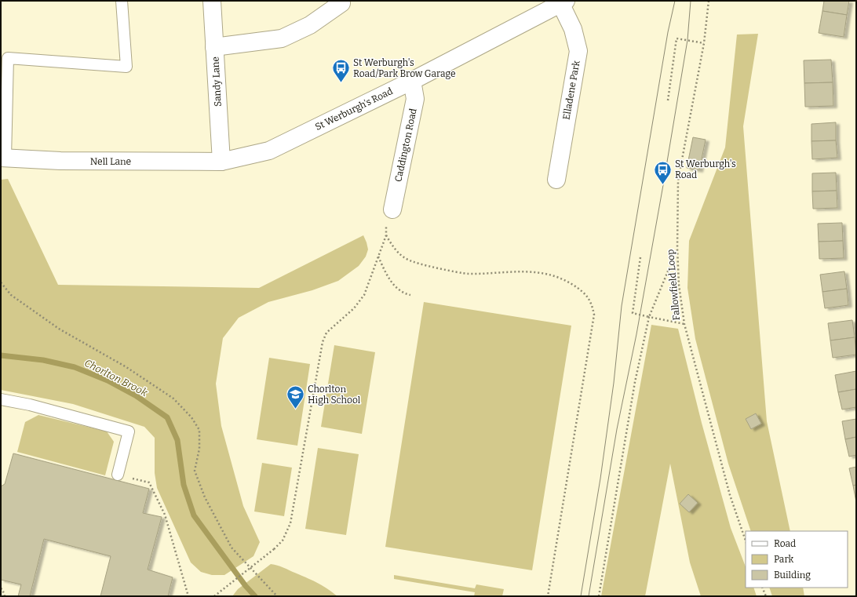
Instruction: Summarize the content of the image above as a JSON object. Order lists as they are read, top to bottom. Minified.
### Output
{"streets":{"street":["Sandy Lane","Elladene Park","St Werburgh's Road","Caddington Road","Nell Lane"],"path":["Fallowfield Loop"]},"crossings":[["Sandy Lane","St Werburgh's Road"],["Sandy Lane","Nell Lane"],["Elladene Park","St Werburgh's Road"],["St Werburgh's Road","Caddington Road"],["St Werburgh's Road","Nell Lane"]],"water":["Chorlton Brook"],"places":{"bus stop":["St Werburgh's Road/Park Brow Garage","St Werburgh's Road"],"school or university":["Chorlton High School"]},"legend":["Road","Park","Building"]}
